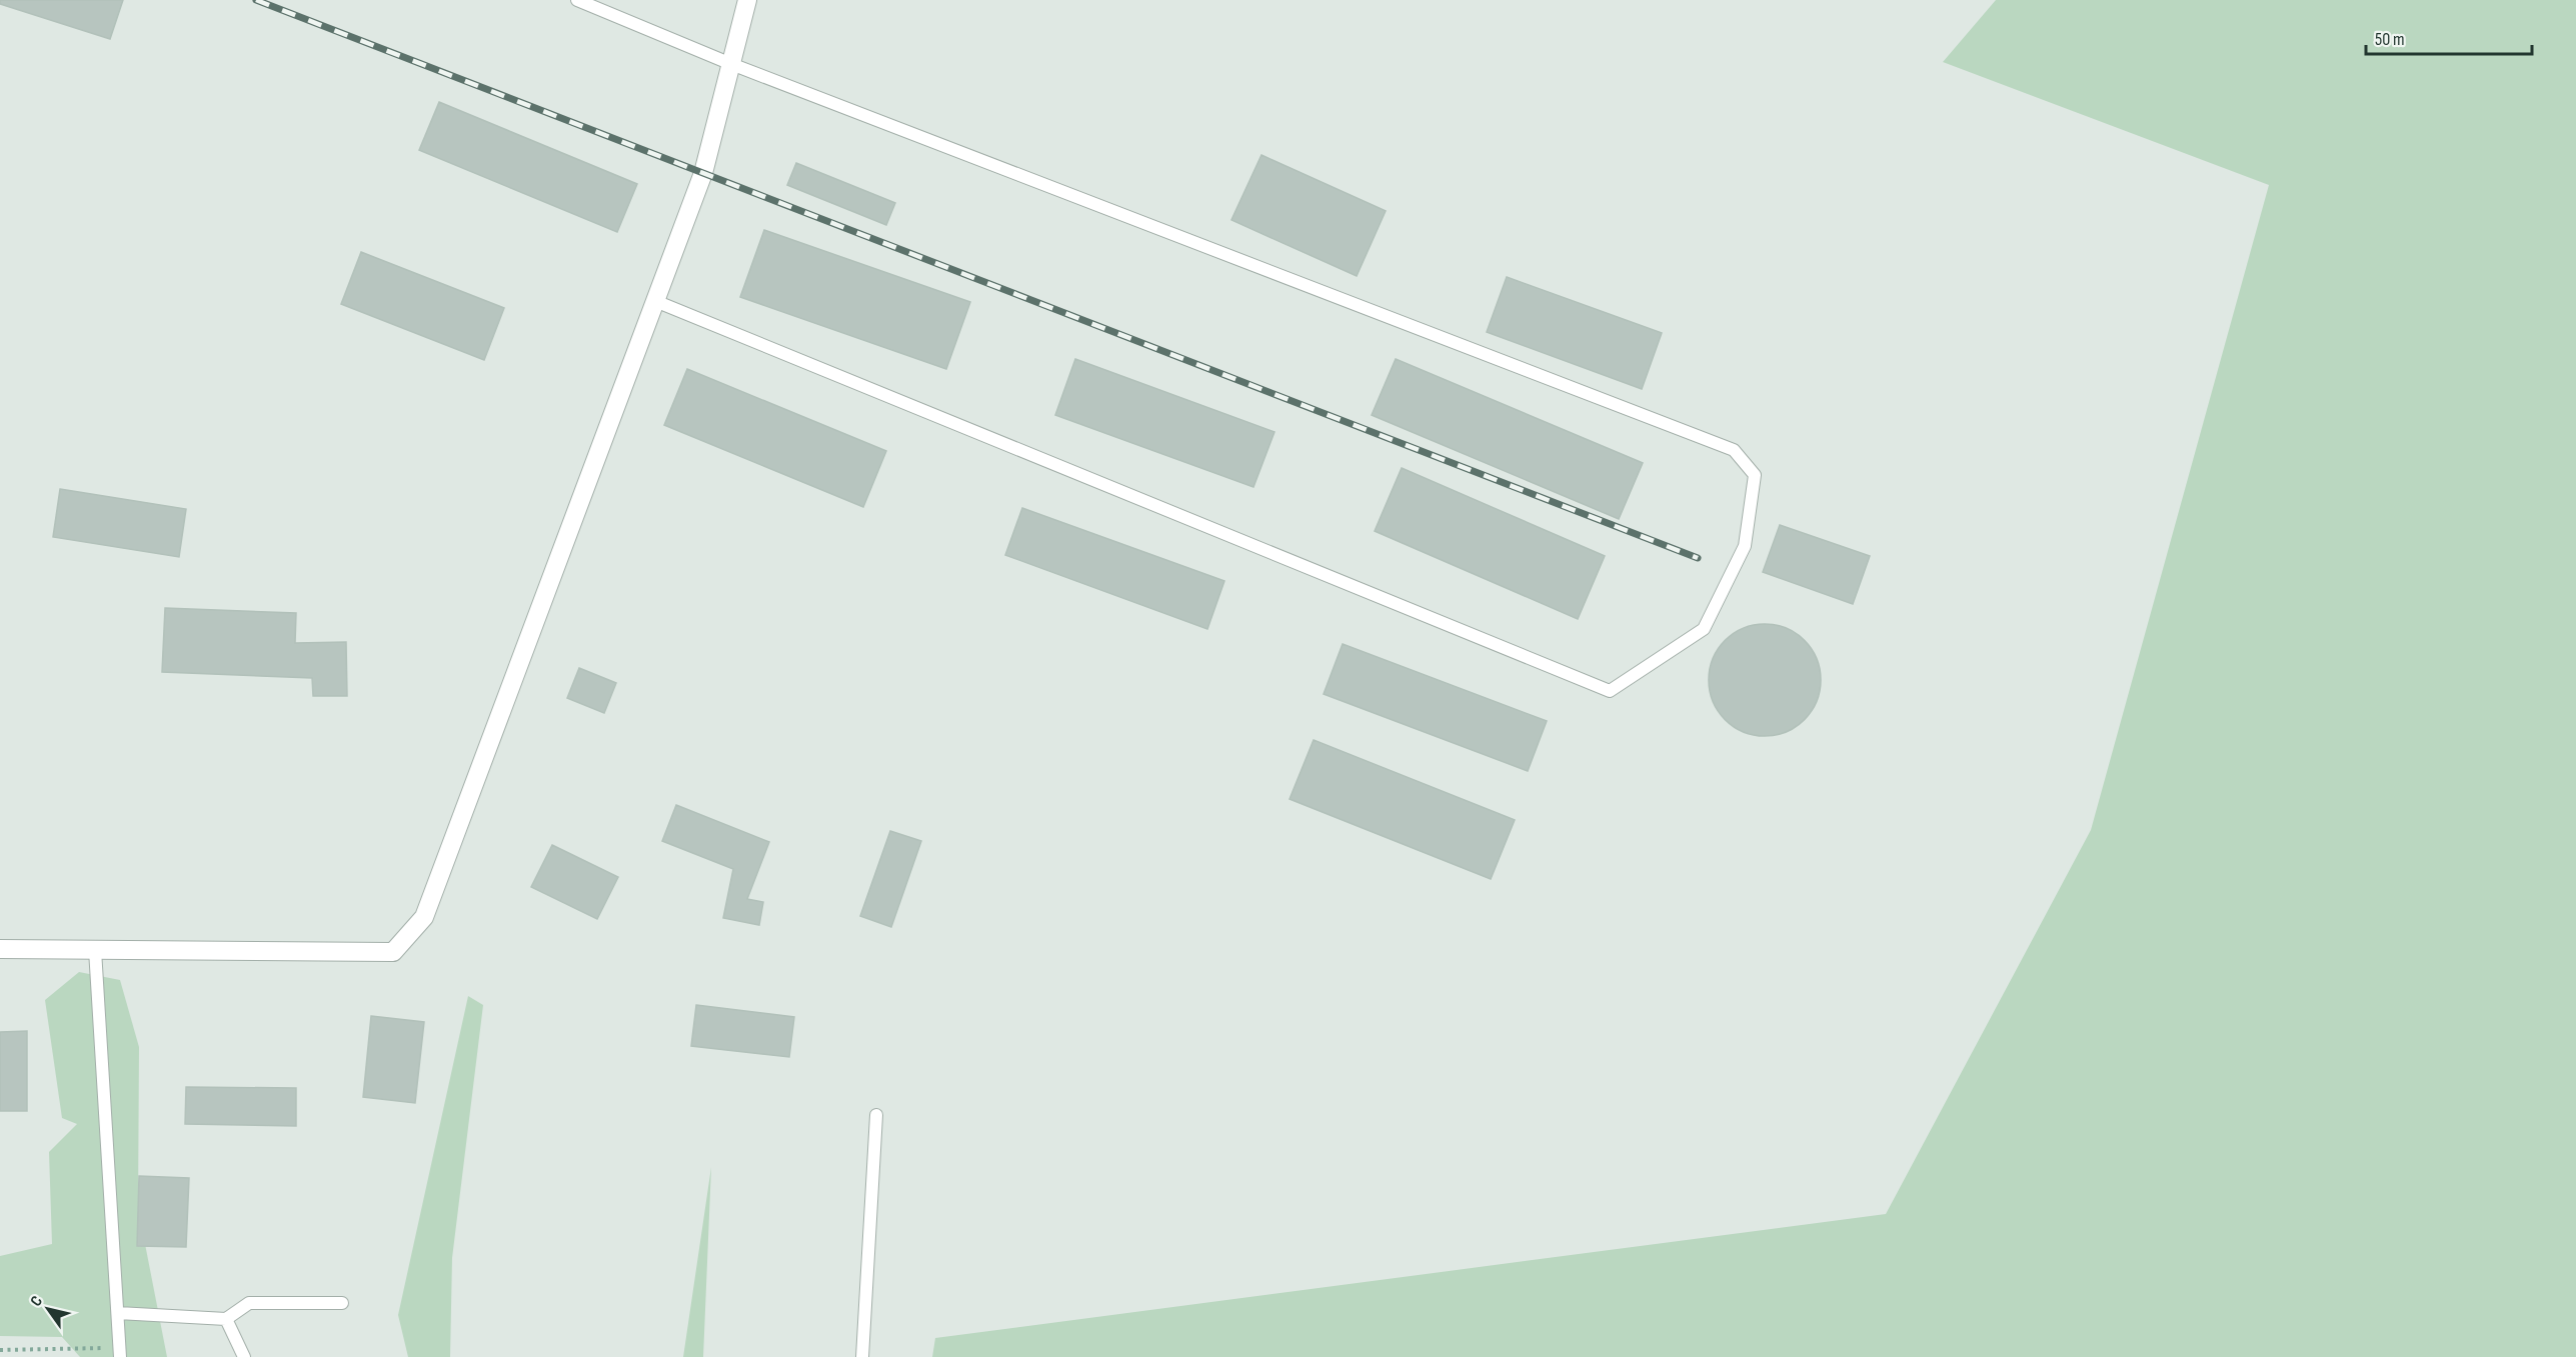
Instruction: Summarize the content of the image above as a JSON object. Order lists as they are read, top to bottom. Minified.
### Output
{"scale_bar":"50 m","north":"top left"}
